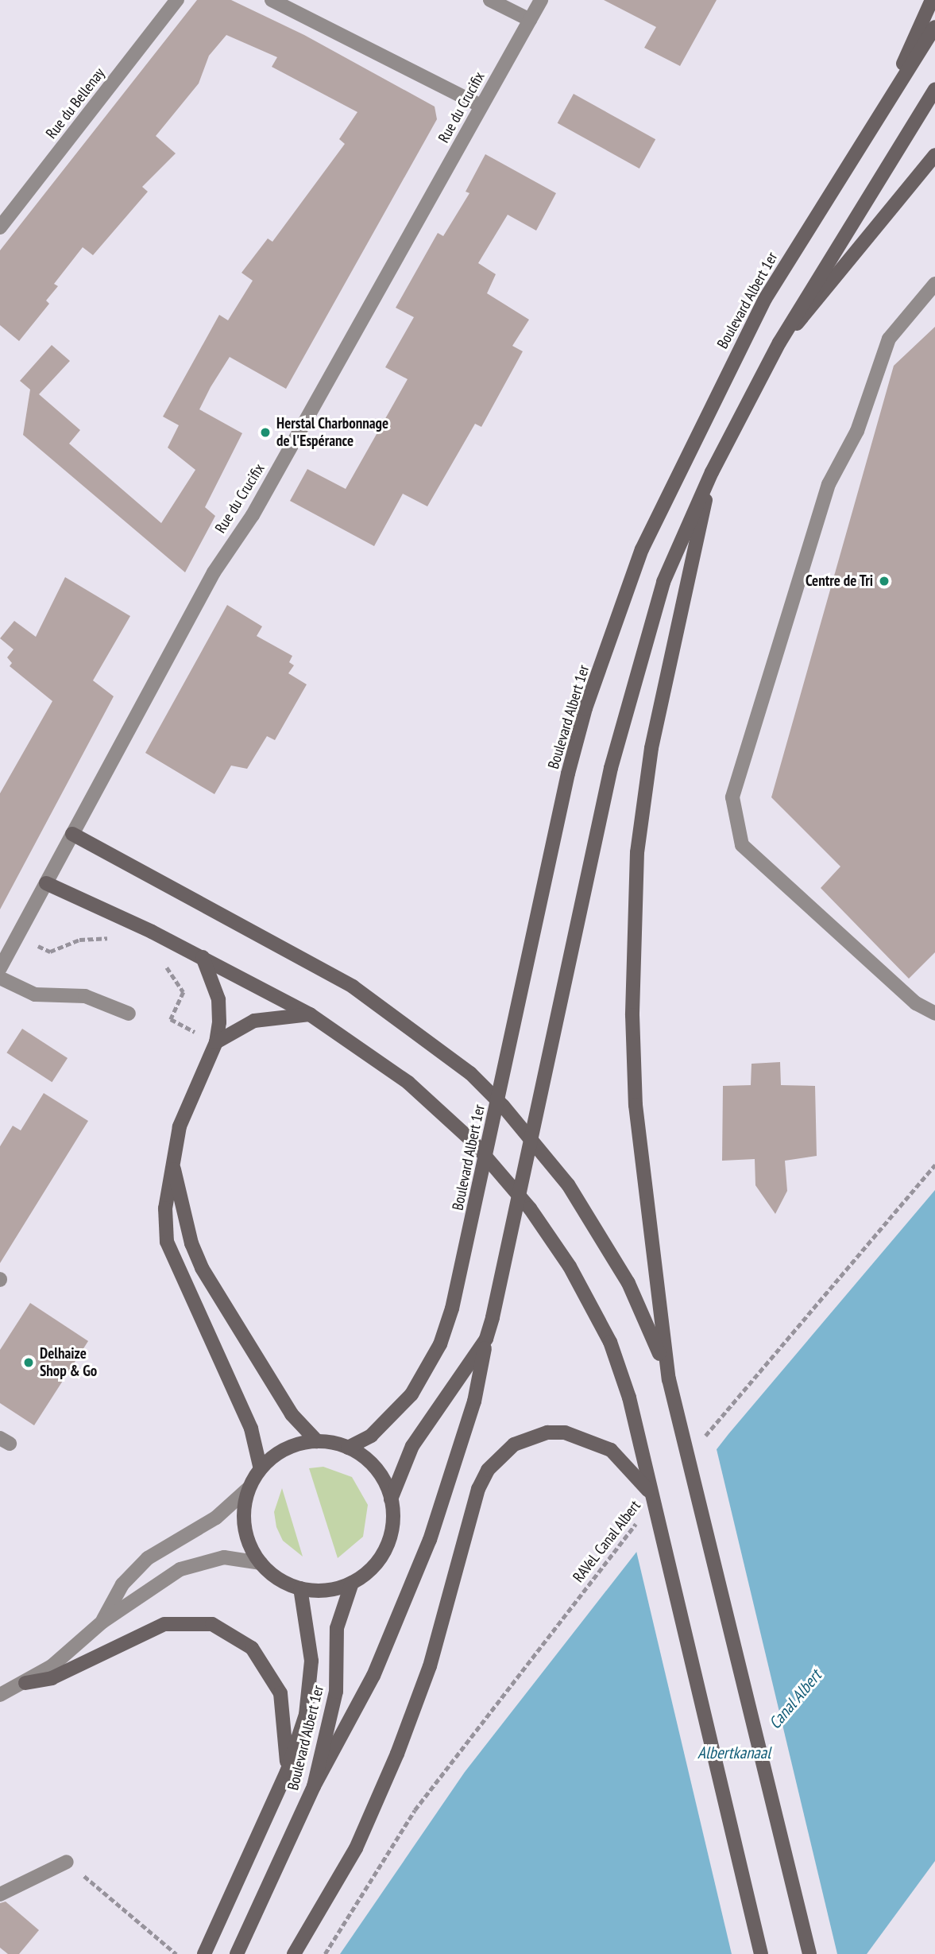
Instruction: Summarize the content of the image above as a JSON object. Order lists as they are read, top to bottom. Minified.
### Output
{"streets":{"main road":["Boulevard Albert 1er"],"street":["Rue du Bellenay","Rue du Crucifix"],"path":["RAVeL Canal Albert"]},"water":["Canal Albert","Albertkanaal"],"places":["Herstal Charbonnage de l'Espérance","Centre de Tri","Delhaize Shop & Go"]}
